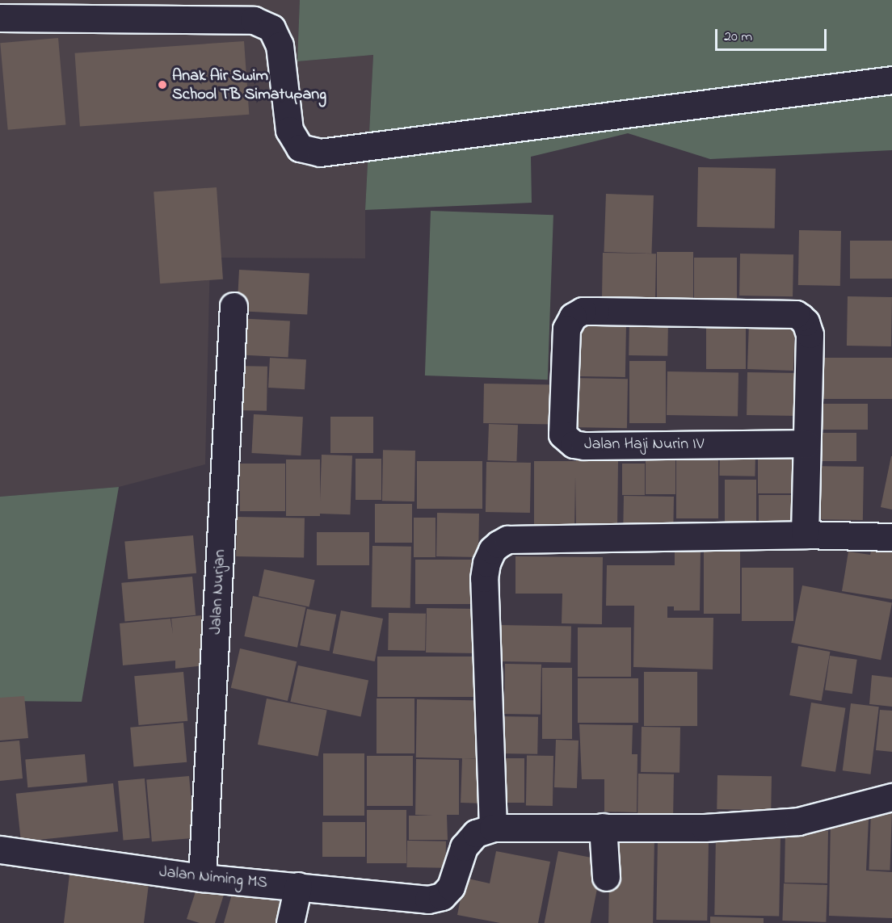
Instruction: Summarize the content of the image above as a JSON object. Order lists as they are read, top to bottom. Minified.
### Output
{"streets":{"street":["Jalan Haji Nurin IV","Jalan Nurjan","Jalan Niming MS"]},"crossings":[["Jalan Nurjan","Jalan Niming MS"]],"places":["Anak Air Swim School TB Simatupang"],"scale_bar":"20 m"}
